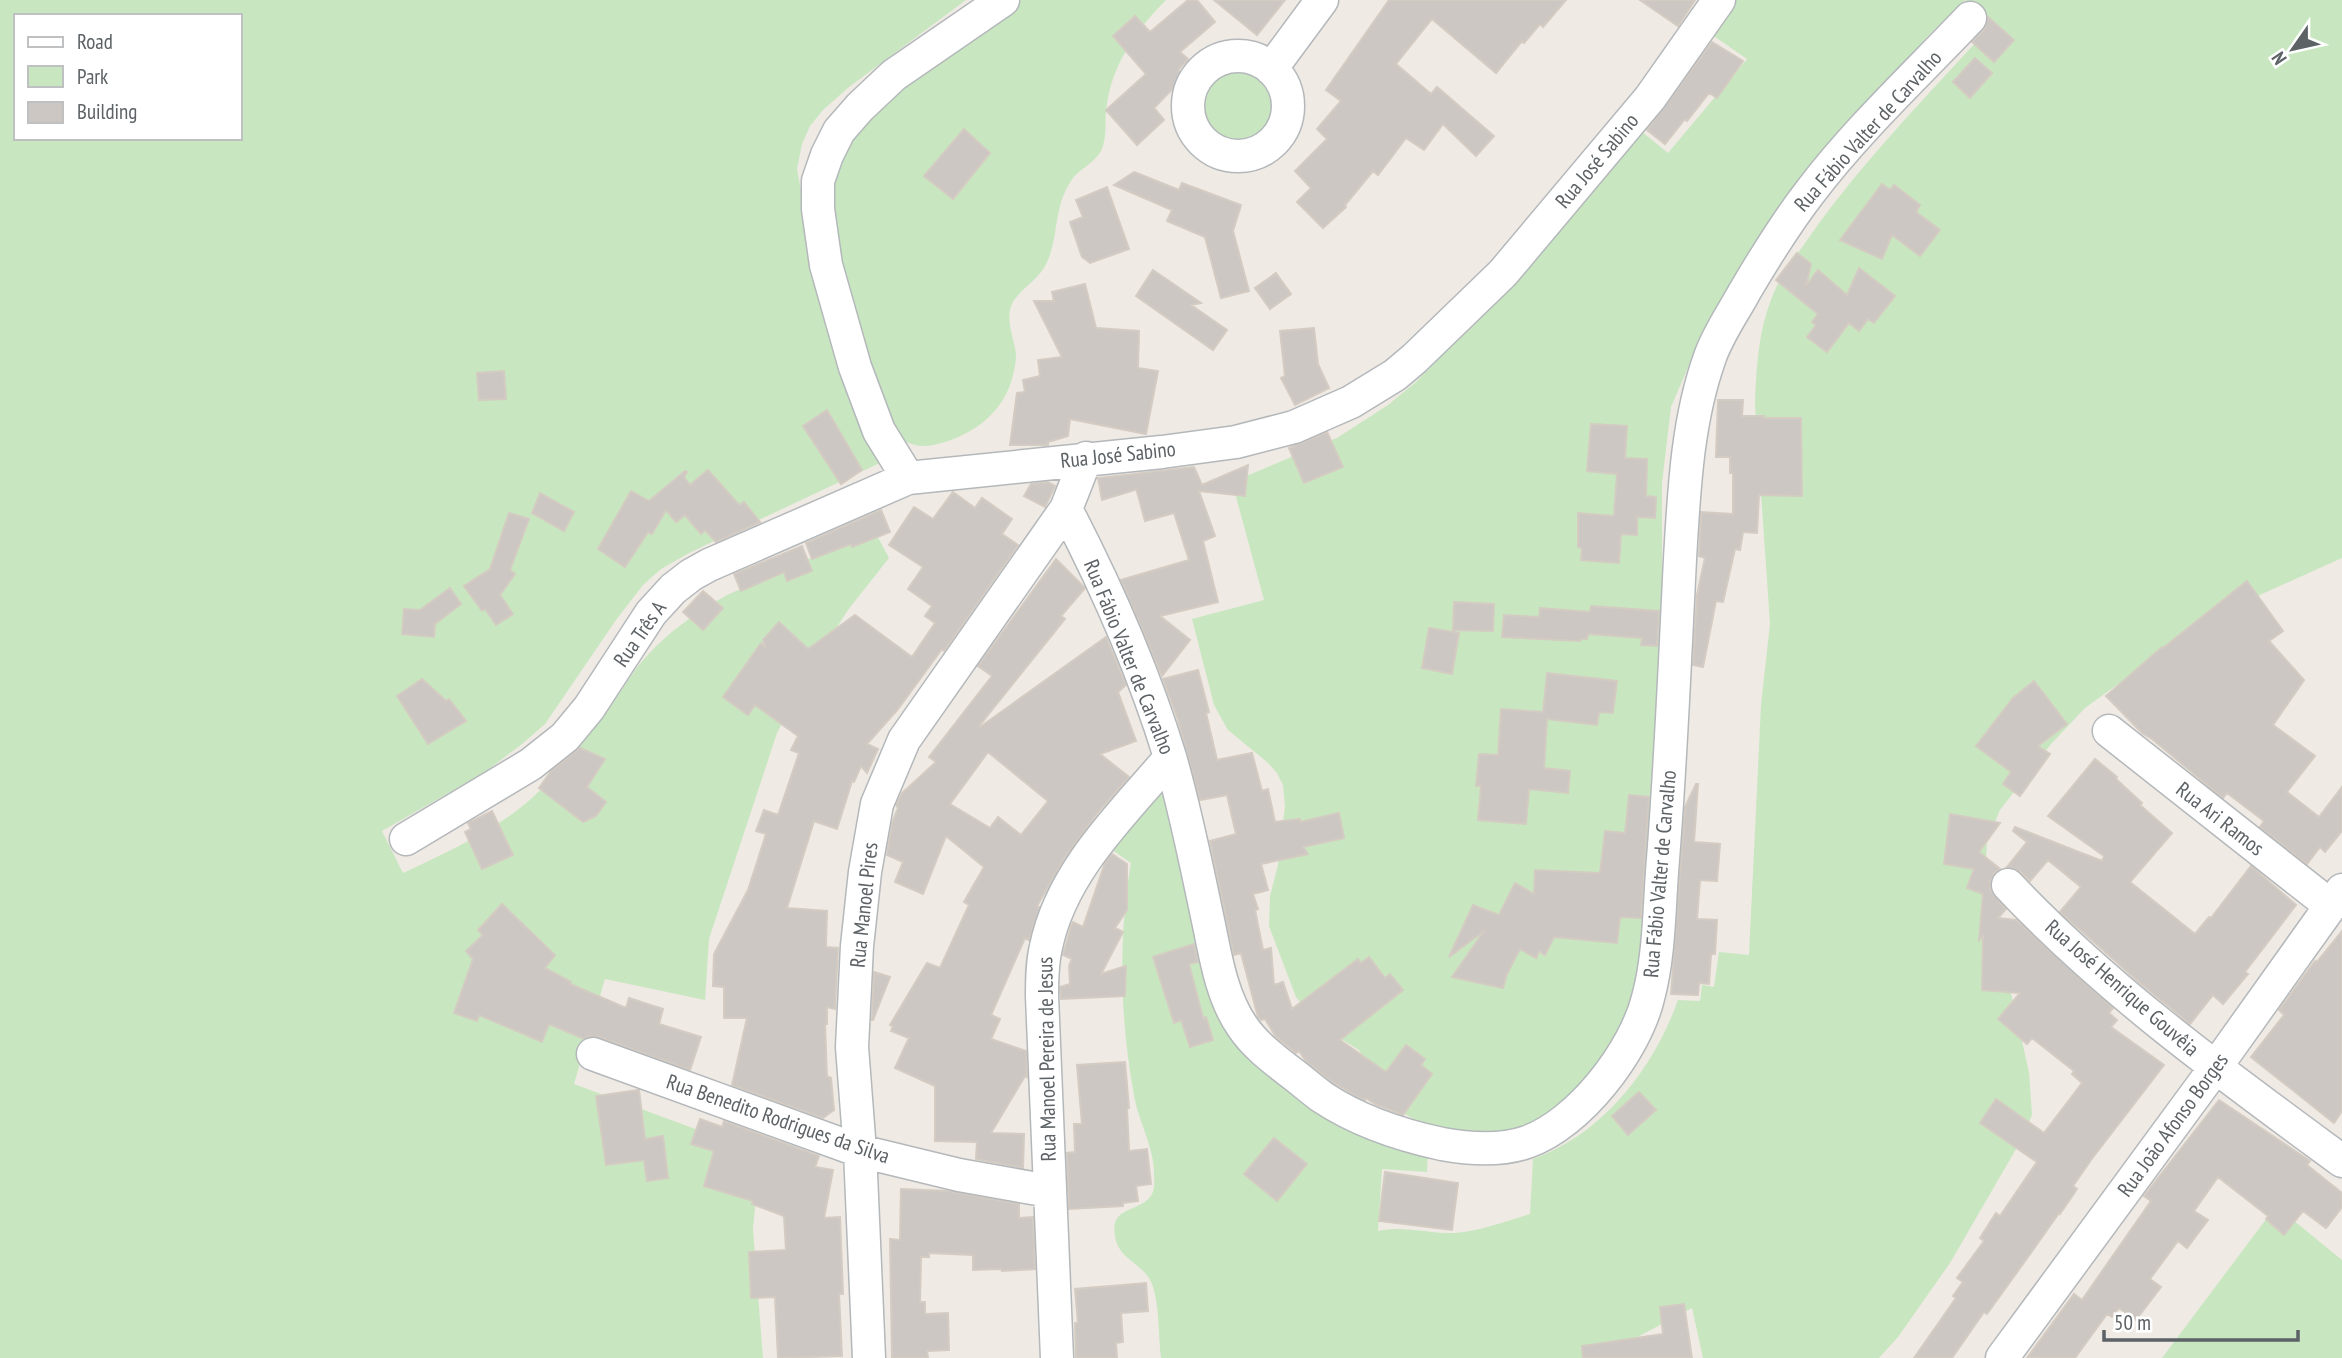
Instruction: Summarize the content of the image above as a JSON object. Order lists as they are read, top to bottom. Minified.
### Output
{"streets":{"street":["Rua Fábio Valter de Carvalho","Rua José Sabino","Rua Três A","Rua Ari Ramos","Rua Manoel Pires","Rua José Henrique Gouvêia","Rua Manoel Pereira de Jesus","Rua Benedito Rodrigues da Silva","Rua João Afonso Borges"]},"crossings":[["Rua Fábio Valter de Carvalho","Rua Manoel Pires"],["Rua Fábio Valter de Carvalho","Rua Manoel Pereira de Jesus"],["Rua José Sabino","Rua Três A"],["Rua Ari Ramos","Rua João Afonso Borges"],["Rua Manoel Pires","Rua Benedito Rodrigues da Silva"],["Rua José Henrique Gouvêia","Rua João Afonso Borges"],["Rua Manoel Pereira de Jesus","Rua Benedito Rodrigues da Silva"]],"legend":["Road","Park","Building"],"scale_bar":"50 m","north":"bottom left"}
